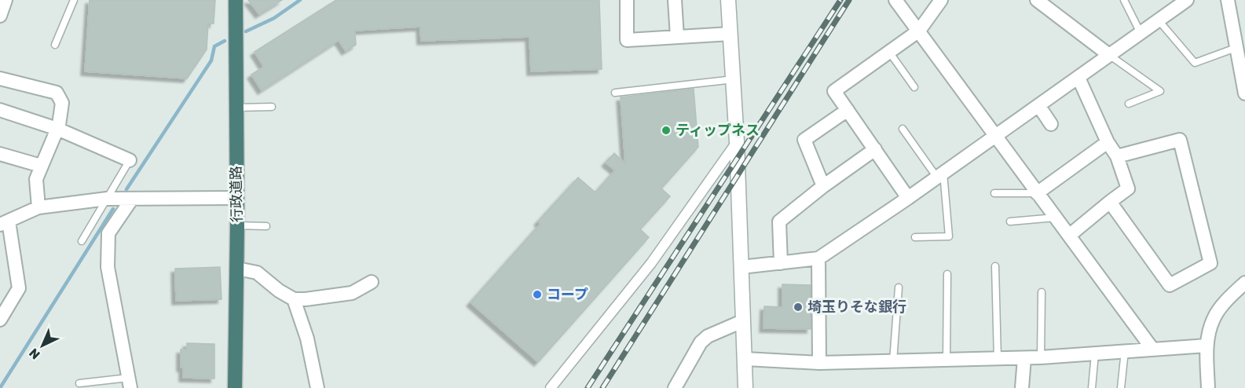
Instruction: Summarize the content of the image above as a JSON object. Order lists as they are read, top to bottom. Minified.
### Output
{"streets":{"highway":["行政道路"]},"places":["ティップネス","コープ","埼玉りそな銀行"],"north":"bottom left"}
